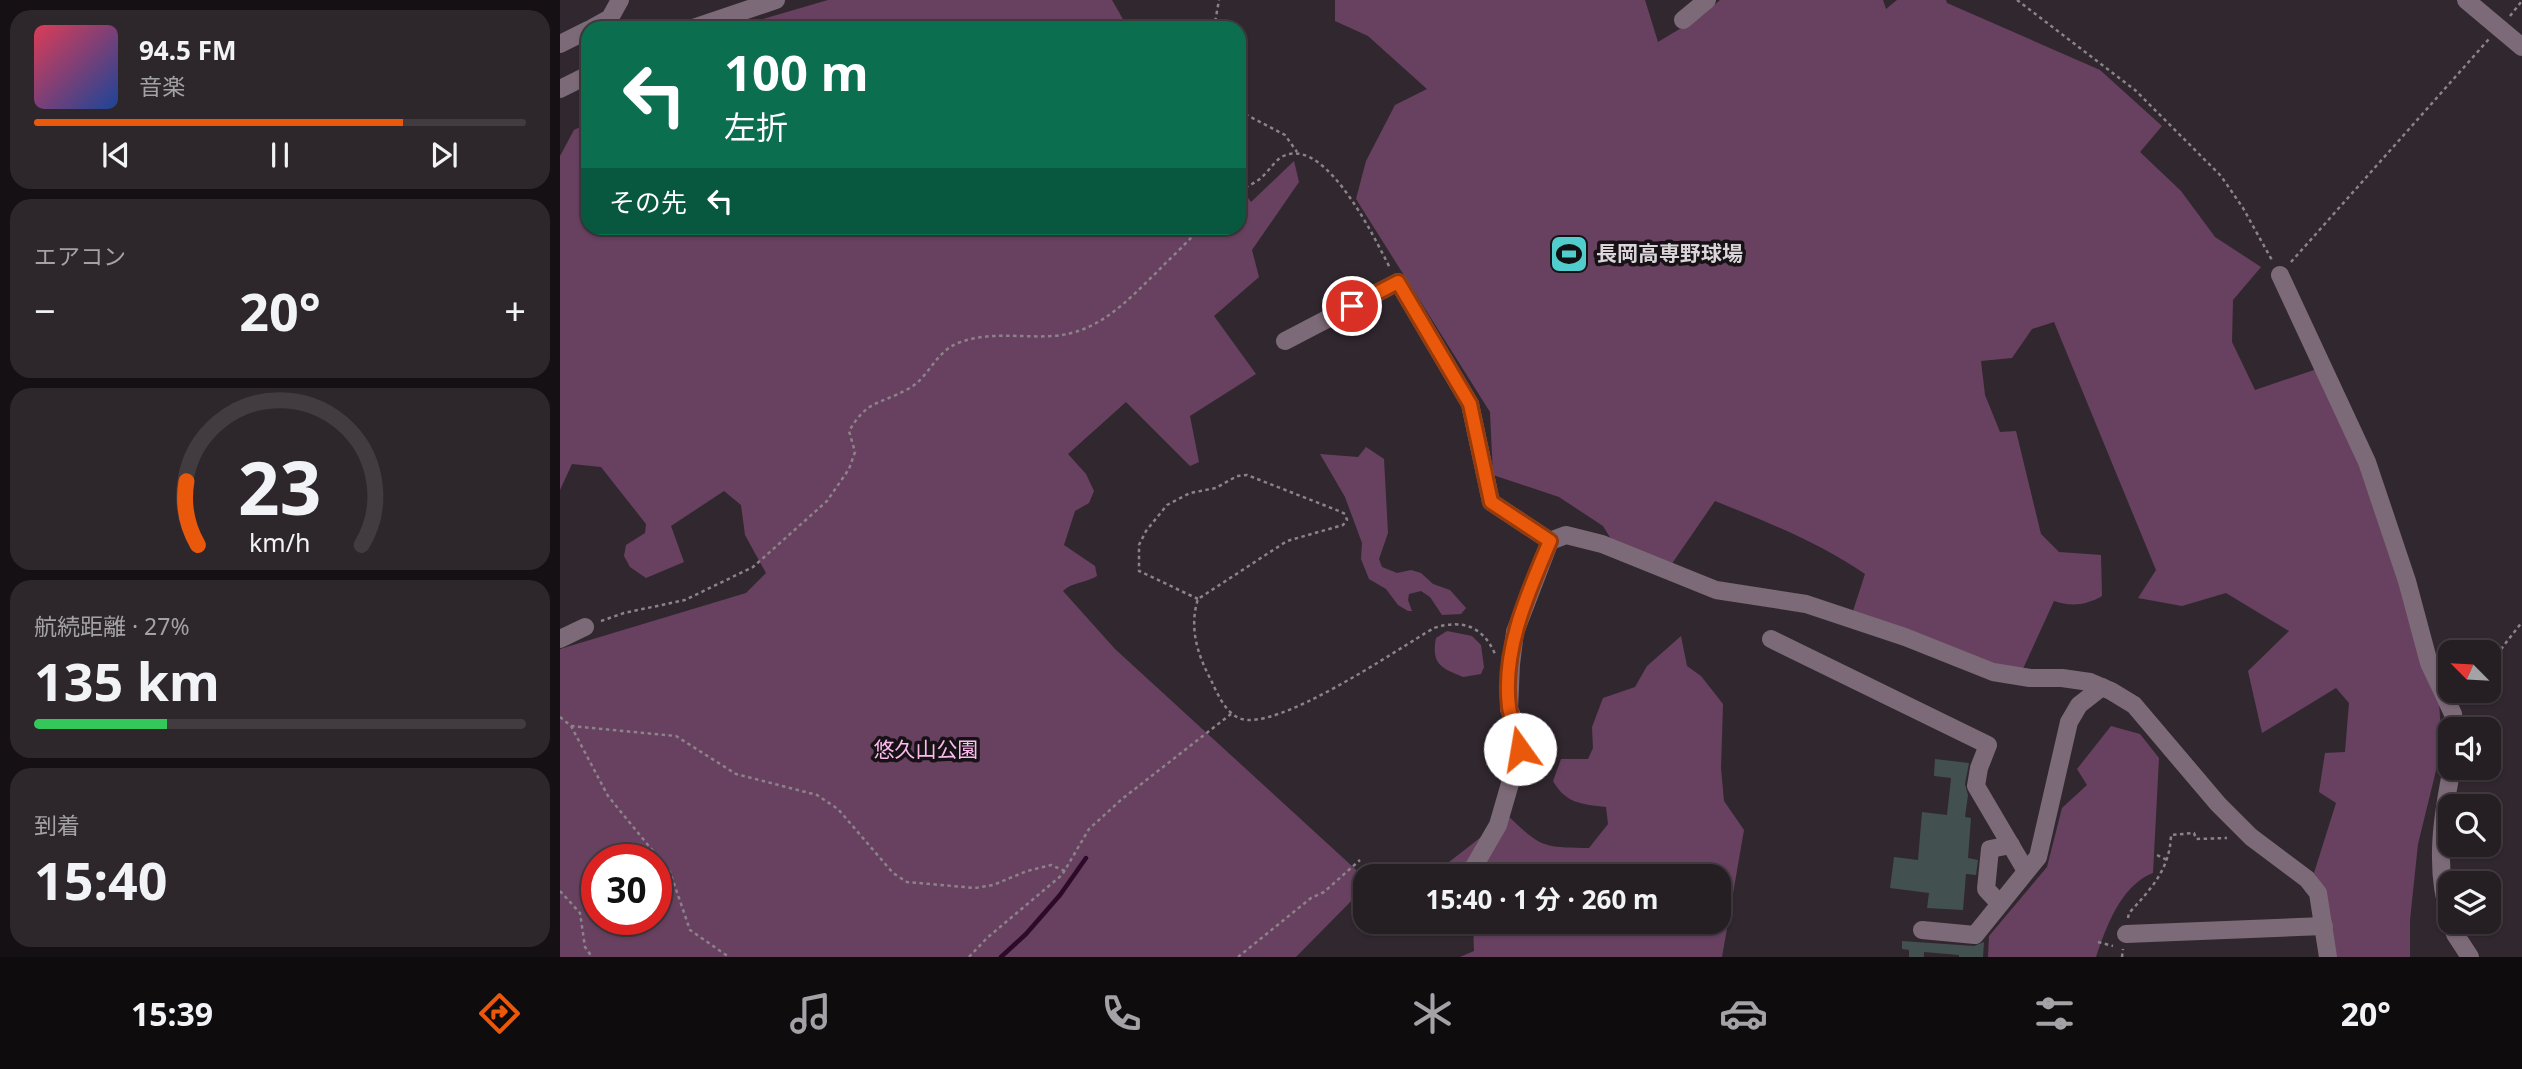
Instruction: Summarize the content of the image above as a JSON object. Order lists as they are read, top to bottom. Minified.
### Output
{"parks":["悠久山公園"],"places":{"sports":["長岡高専野球場"]},"north":"top left","page":{"turn":["100 m","左折"],"song":["94.5 FM","音楽"],"then":"その先","tile":["エアコン",["航続距離 · 27%","135 km"],["到着","15:40"]],"heat":["−","20°","+"],"limit":"30","trip":"15:40 · 1 分 · 260 m","tabs":["15:39","20°"],"gauge":["23","km/h"]}}
